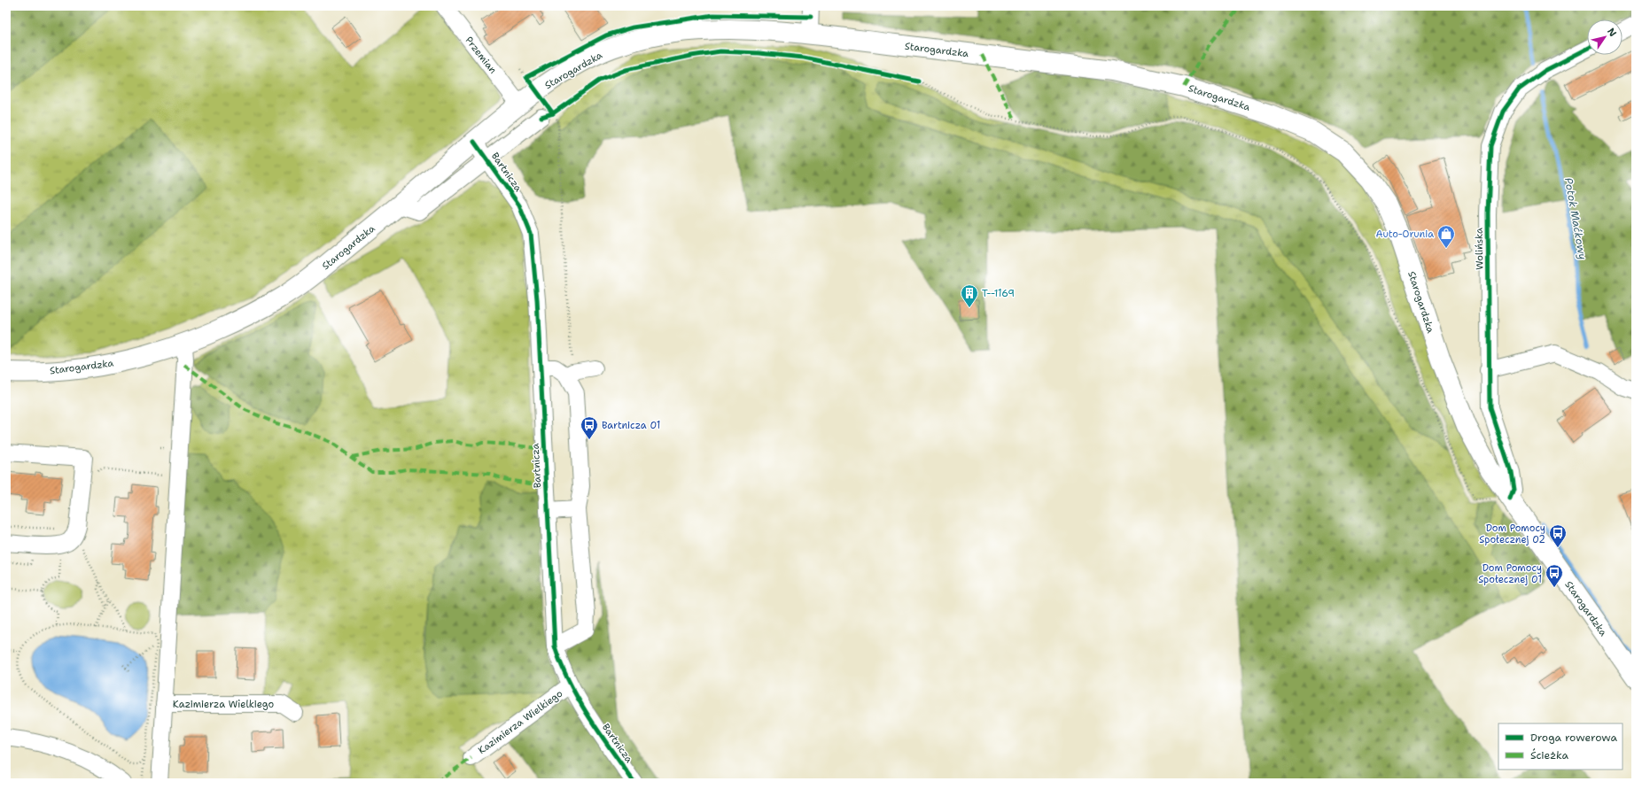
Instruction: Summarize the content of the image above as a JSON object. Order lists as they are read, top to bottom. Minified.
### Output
{"streets":{"main road":["Starogardzka"],"street":["Przemian","Bartnicza","Wolińska","Kazimierza Wielkiego"]},"crossings":[["Starogardzka","Przemian"],["Starogardzka","Bartnicza"],["Starogardzka","Wolińska"],["Bartnicza","Kazimierza Wielkiego"]],"water":["Potok Maćkowy"],"places":{"shop":["Auto-Orunia"],"building":["T--1169"],"bus stop":["Bartnicza 01","Dom Pomocy Społecznej 02","Dom Pomocy Społecznej 01"]},"legend":["Droga rowerowa","Ścieżka"],"north":"top right"}
